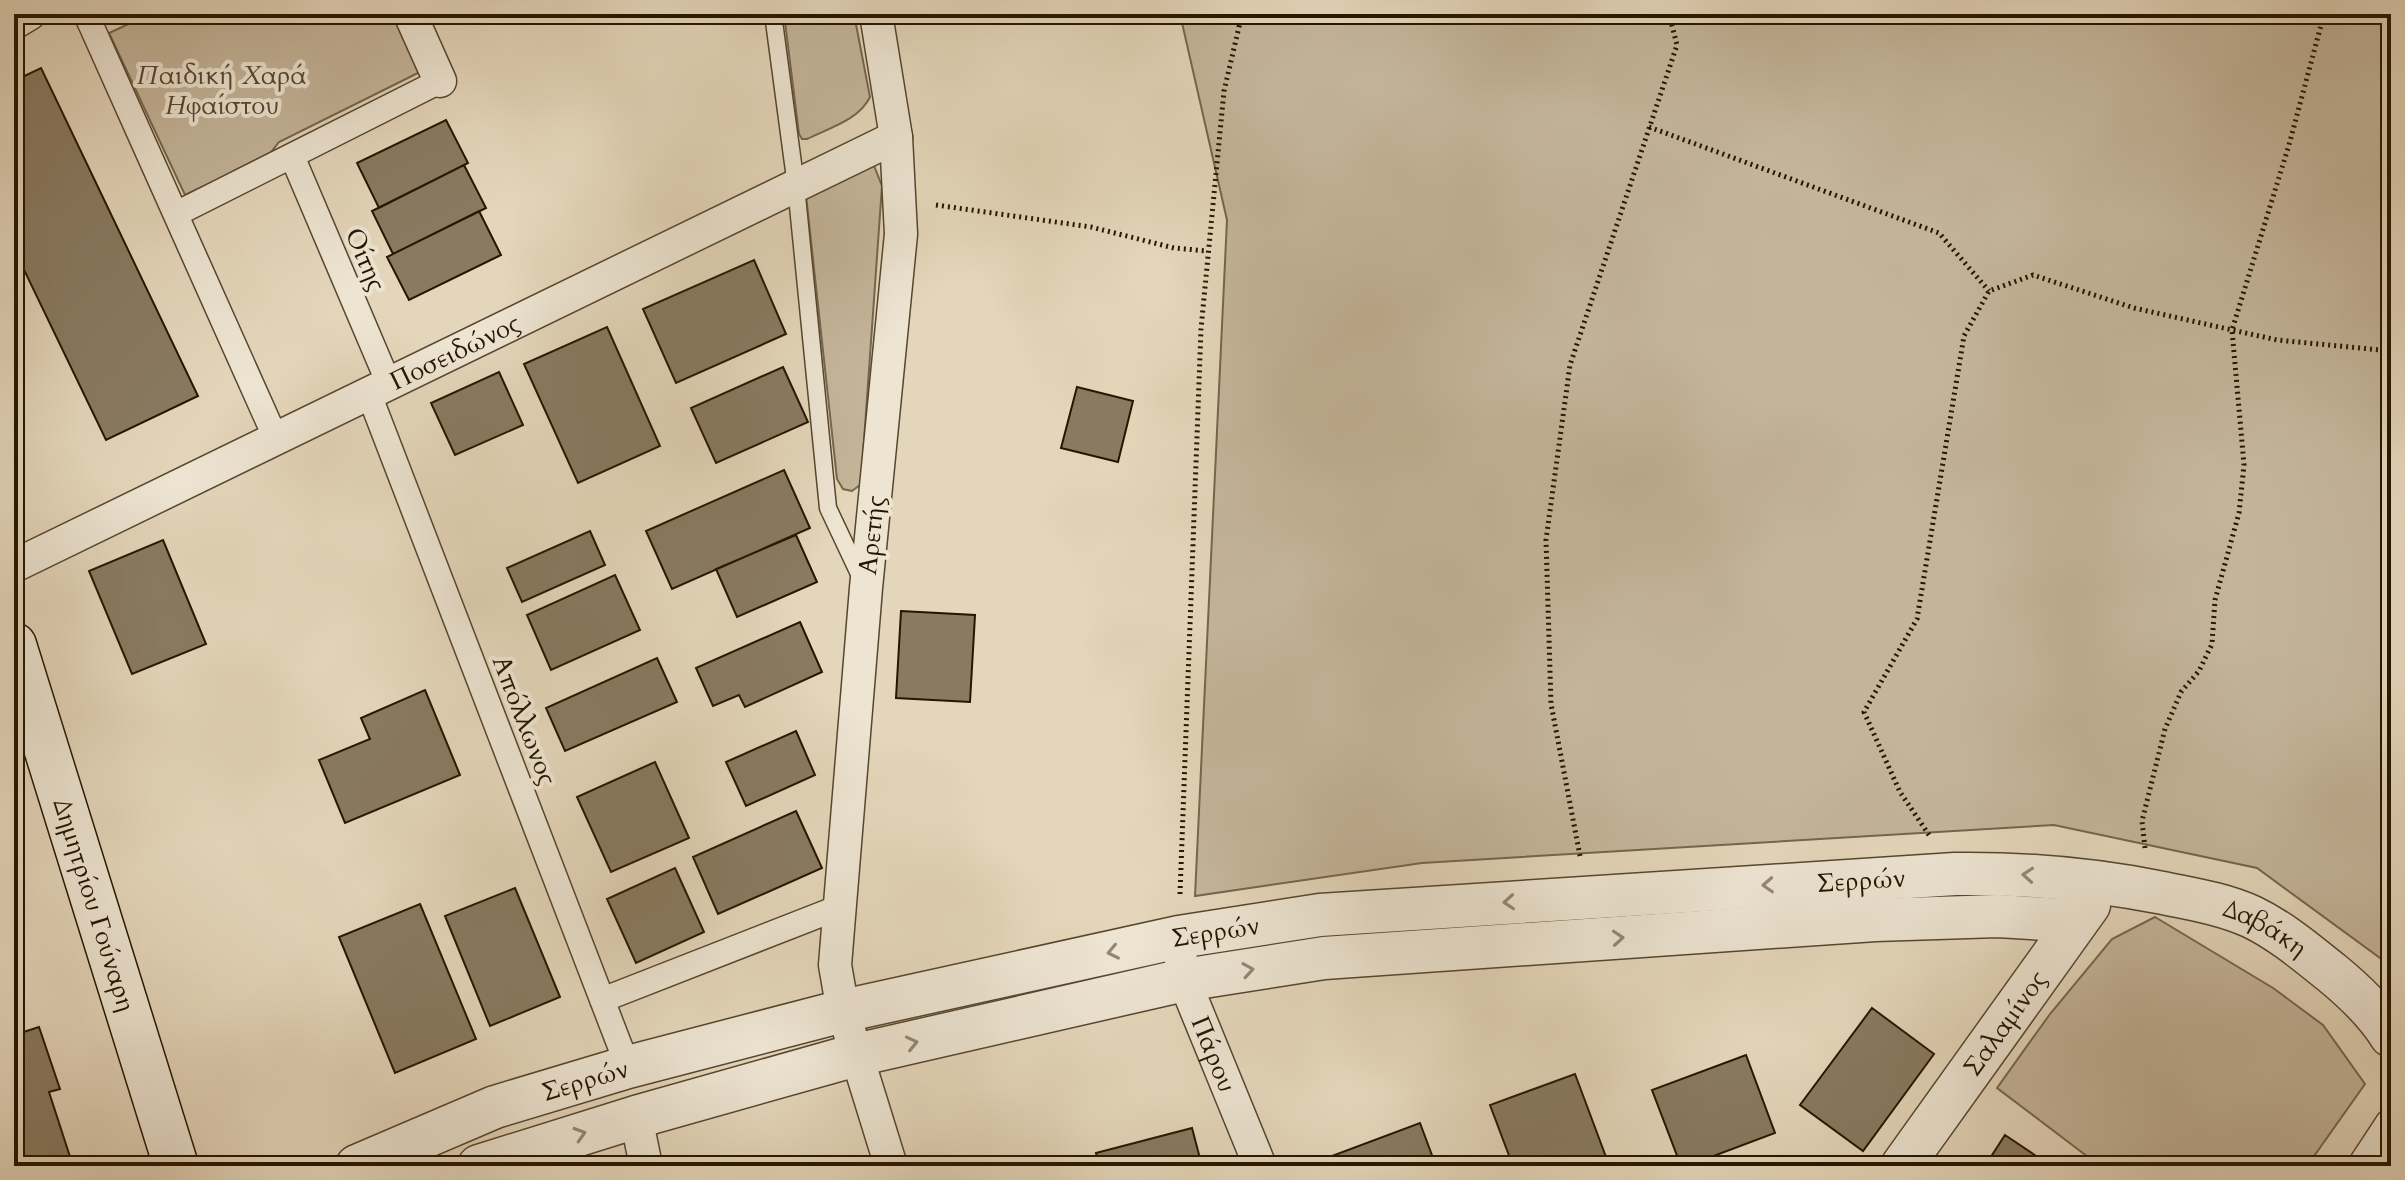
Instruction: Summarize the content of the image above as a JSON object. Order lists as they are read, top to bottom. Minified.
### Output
{"streets":{"main road":["Δημητρίου Γούναρη"],"street":["Οίτης","Ποσειδώνος","Αρετής","Απόλλωνος","Σερρών","Δαβάκη","Σαλαμίνος","Πάρου"]},"crossings":[["Οίτης","Ποσειδώνος"],["Οίτης","Απόλλωνος"],["Ποσειδώνος","Αρετής"],["Ποσειδώνος","Απόλλωνος"],["Αρετής","Σερρών"],["Απόλλωνος","Σερρών"],["Σερρών","Δαβάκη"],["Σερρών","Σαλαμίνος"],["Σερρών","Πάρου"],["Δαβάκη","Σαλαμίνος"]],"parks":["Παιδική Χαρά Ηφαίστου"]}
